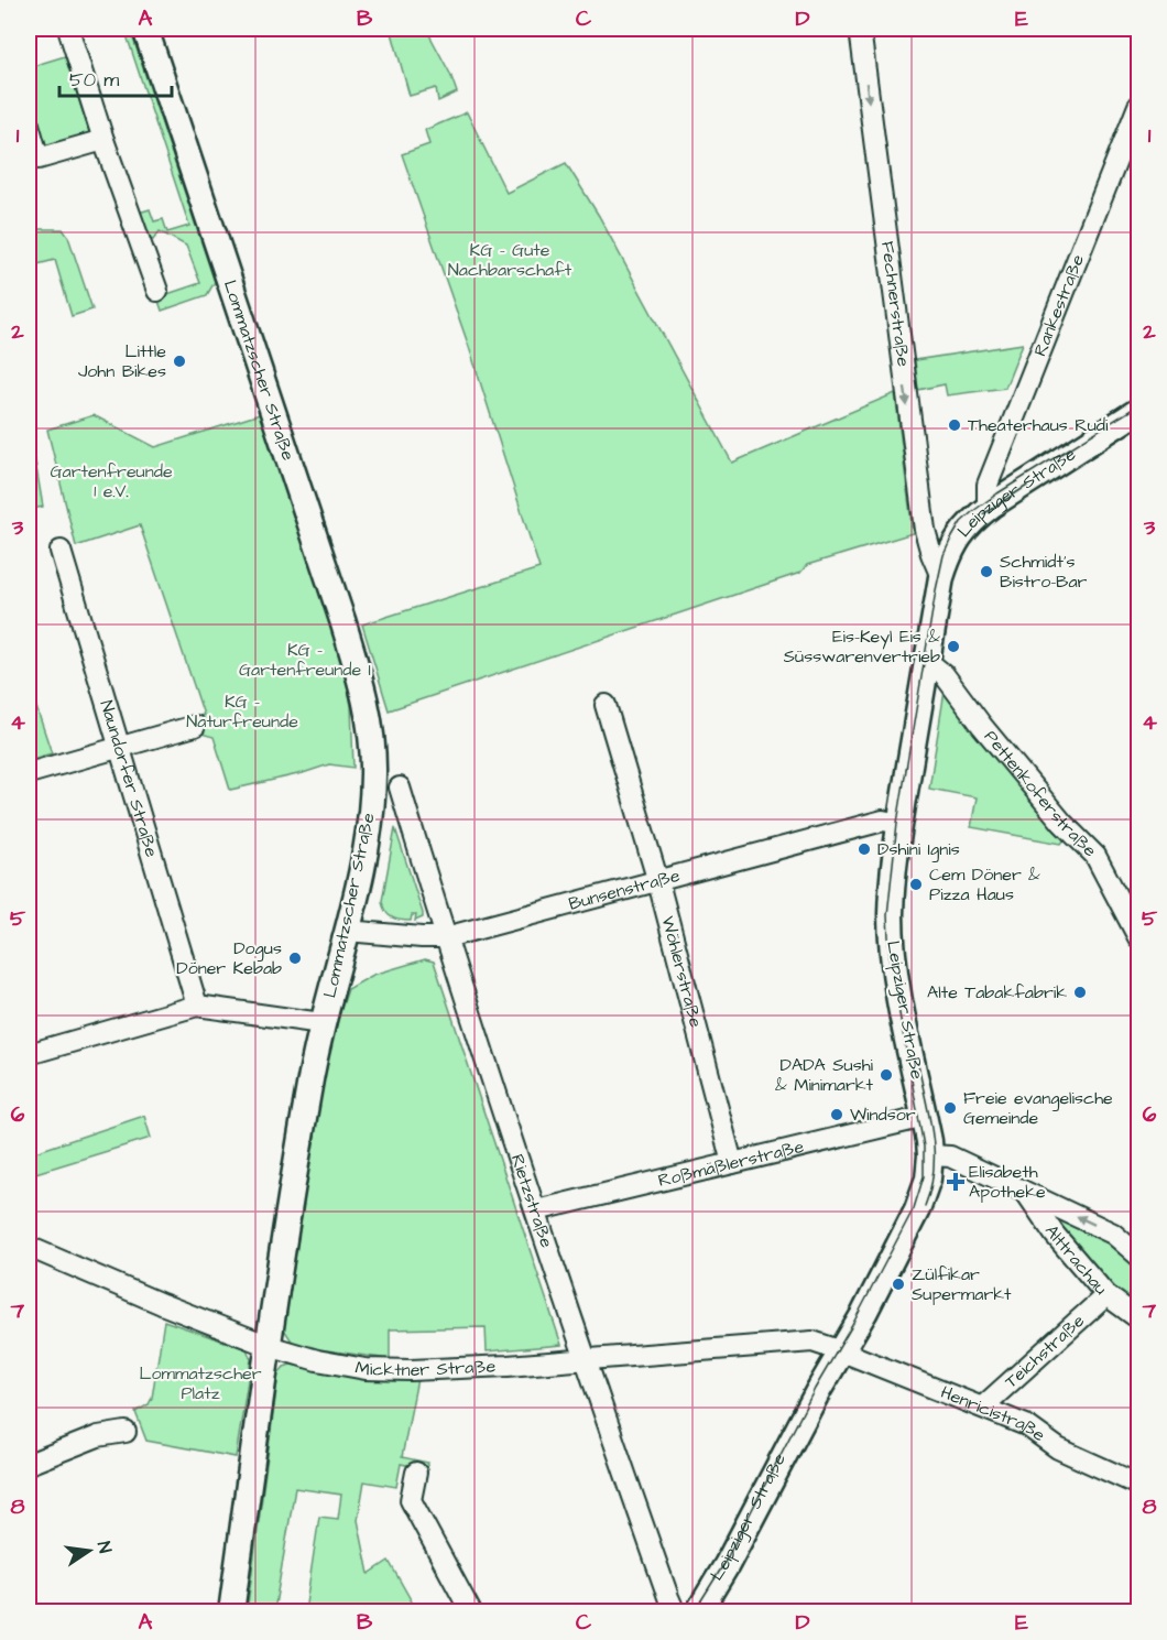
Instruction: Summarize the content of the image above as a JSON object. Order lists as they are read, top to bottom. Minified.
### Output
{"streets":{"main road":["Lommatzscher Straße","Leipziger Straße"],"street":["Fechnerstraße","Rankestraße","Naundorfer Straße","Pettenkoferstraße","Bunsenstraße","Wöhlerstraße","Roßmäßlerstraße","Rietzstraße","Alttrachau","Teichstraße","Micktner Straße","Henricistraße"]},"crossings":[["Fechnerstraße","Leipziger Straße"],["Rankestraße","Leipziger Straße"],["Lommatzscher Straße","Bunsenstraße"],["Lommatzscher Straße","Micktner Straße"],["Leipziger Straße","Pettenkoferstraße"],["Leipziger Straße","Bunsenstraße"],["Leipziger Straße","Roßmäßlerstraße"],["Leipziger Straße","Alttrachau"],["Leipziger Straße","Micktner Straße"],["Leipziger Straße","Henricistraße"],["Bunsenstraße","Wöhlerstraße"],["Bunsenstraße","Rietzstraße"],["Wöhlerstraße","Roßmäßlerstraße"],["Roßmäßlerstraße","Rietzstraße"],["Rietzstraße","Micktner Straße"],["Alttrachau","Teichstraße"],["Teichstraße","Henricistraße"],["Micktner Straße","Henricistraße"]],"one_way":["Fechnerstraße"],"parks":["KG - Gute Nachbarschaft","Gartenfreunde 1 e.V.","KG - Gartenfreunde I","KG - Naturfreunde","Lommatzscher Platz"],"places":{"other":["Little John Bikes","Theaterhaus Rudi","Schmidt's Bistro-Bar","Eis-Keyl Eis & Süsswarenvertrieb","Dshini Ignis","Cem Döner & Pizza Haus","Dogus Döner Kebab","Alte Tabakfabrik","DADA Sushi & Minimarkt","Freie evangelische Gemeinde","Windsor","Zülfikar Supermarkt"],"health":["Elisabeth Apotheke"]},"scale_bar":"50 m","north":"right","grid":{"columns":["A","B","C","D","E"],"rows":["1","2","3","4","5","6","7","8"]}}
